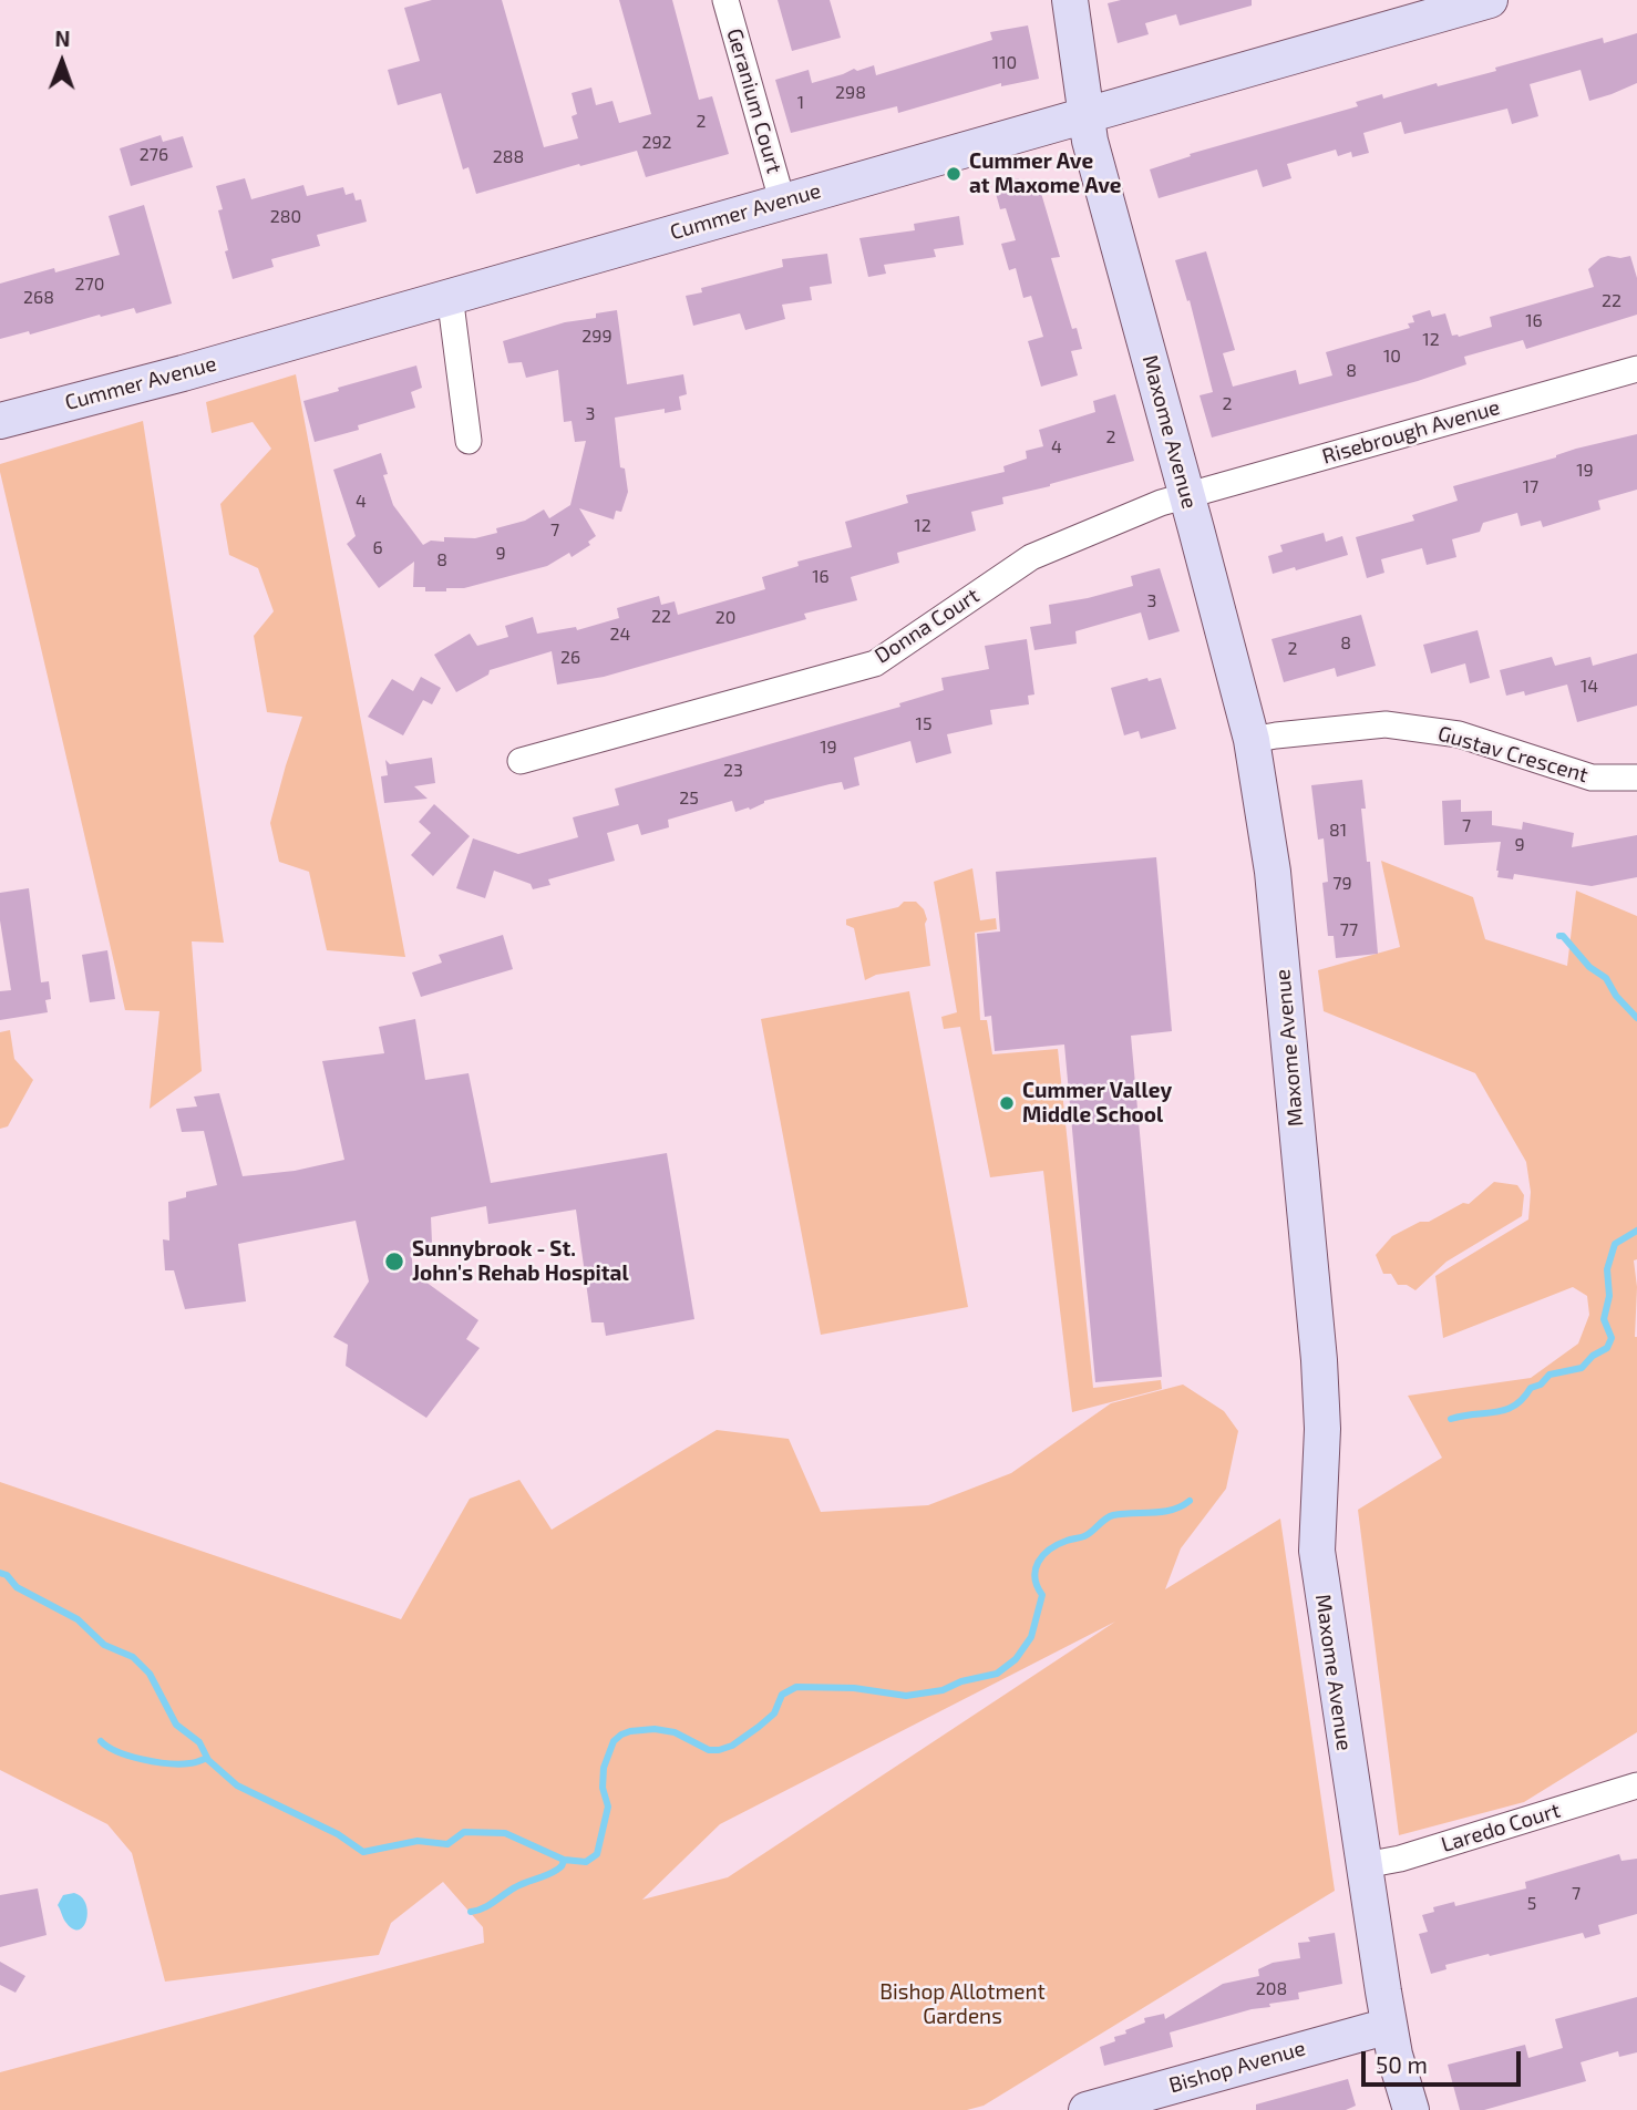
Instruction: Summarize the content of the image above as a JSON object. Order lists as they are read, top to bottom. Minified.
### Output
{"streets":{"street":["Geranium Court","Cummer Avenue","Maxome Avenue","Risebrough Avenue","Donna Court","Gustav Crescent","Laredo Court","Bishop Avenue"]},"crossings":[["Geranium Court","Cummer Avenue"],["Cummer Avenue","Maxome Avenue"],["Maxome Avenue","Risebrough Avenue"],["Maxome Avenue","Donna Court"],["Maxome Avenue","Gustav Crescent"],["Maxome Avenue","Laredo Court"],["Maxome Avenue","Bishop Avenue"],["Risebrough Avenue","Donna Court"]],"parks":["Bishop Allotment Gardens"],"places":["Cummer Ave at Maxome Ave","Cummer Valley Middle School","Sunnybrook - St. John's Rehab Hospital"],"house_numbers":["110","298","1","2","292","276","288","280","270","268","22","16","299","12","10","8","2","3","2","4","19","17","4","12","7","6","9","8","16","3","22","20","24","8","2","26","14","15","19","23","25","7","81","9","79","77","7","5","208"],"scale_bar":"50 m","north":"top"}
